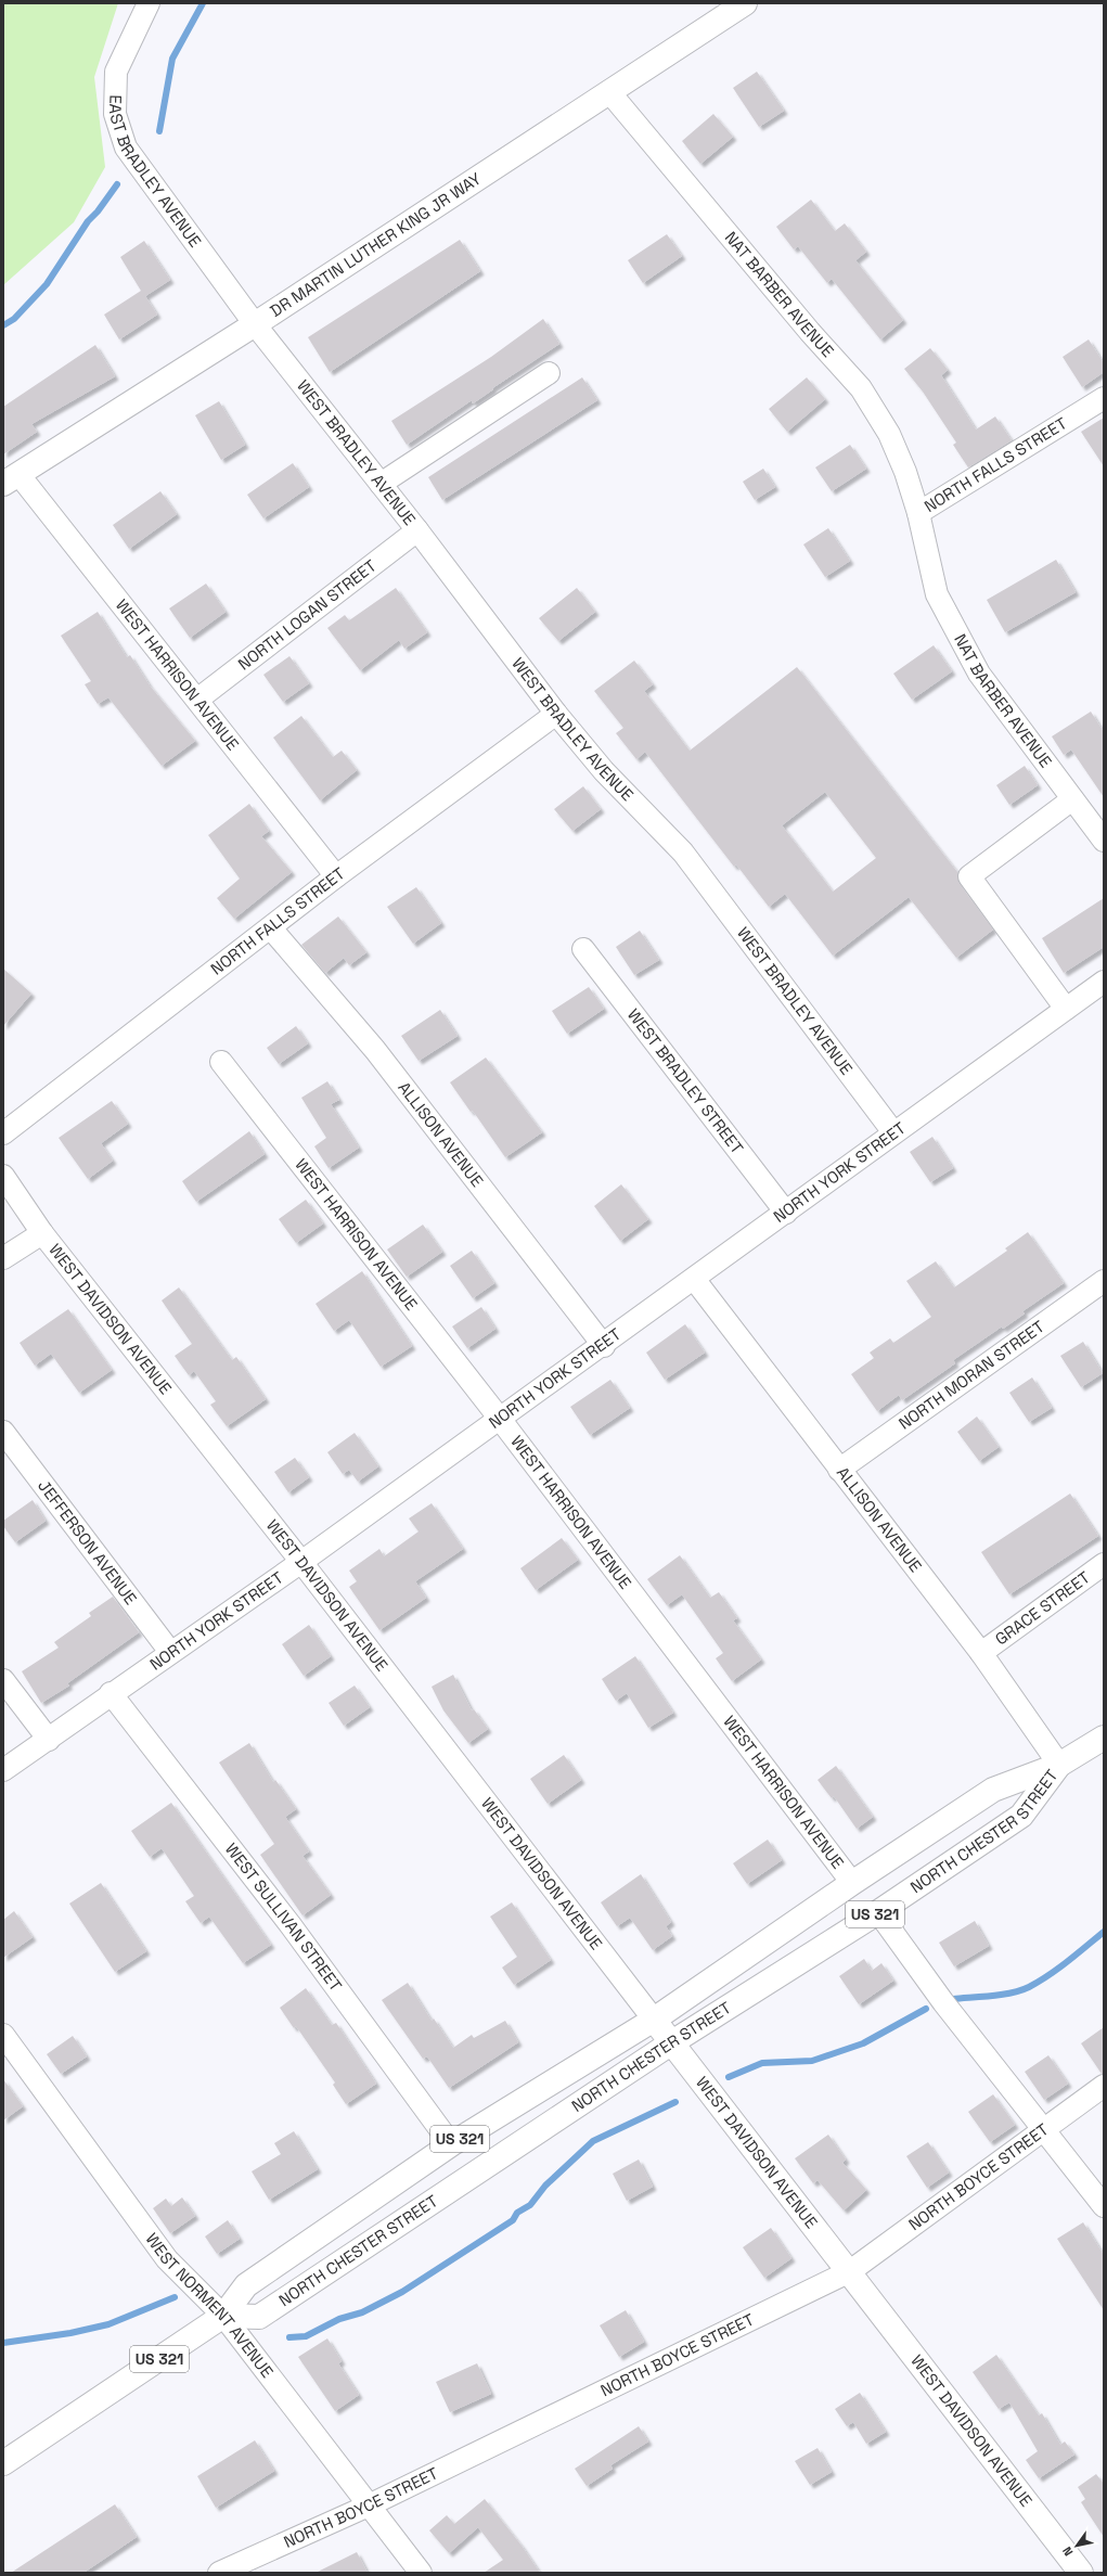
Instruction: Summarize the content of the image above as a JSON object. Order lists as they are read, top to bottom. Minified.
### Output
{"streets":{"main road":["DR MARTIN LUTHER KING JR WAY","WEST DAVIDSON AVENUE","NORTH CHESTER STREET","US 321"],"street":["EAST BRADLEY AVENUE","NAT BARBER AVENUE","WEST BRADLEY AVENUE","NORTH FALLS STREET","NORTH LOGAN STREET","WEST HARRISON AVENUE","WEST BRADLEY STREET","ALLISON AVENUE","NORTH YORK STREET","NORTH MORAN STREET","JEFFERSON AVENUE","GRACE STREET","WEST SULLIVAN STREET","NORTH BOYCE STREET","WEST NORMENT AVENUE"]},"crossings":[["EAST BRADLEY AVENUE","DR MARTIN LUTHER KING JR WAY"],["EAST BRADLEY AVENUE","WEST BRADLEY AVENUE"],["DR MARTIN LUTHER KING JR WAY","NAT BARBER AVENUE"],["DR MARTIN LUTHER KING JR WAY","WEST BRADLEY AVENUE"],["DR MARTIN LUTHER KING JR WAY","WEST HARRISON AVENUE"],["NAT BARBER AVENUE","NORTH FALLS STREET"],["WEST BRADLEY AVENUE","NORTH FALLS STREET"],["WEST BRADLEY AVENUE","NORTH LOGAN STREET"],["WEST BRADLEY AVENUE","NORTH YORK STREET"],["NORTH FALLS STREET","WEST HARRISON AVENUE"],["NORTH FALLS STREET","ALLISON AVENUE"],["NORTH LOGAN STREET","WEST HARRISON AVENUE"],["WEST HARRISON AVENUE","NORTH YORK STREET"],["WEST HARRISON AVENUE","NORTH CHESTER STREET"],["WEST BRADLEY STREET","NORTH YORK STREET"],["ALLISON AVENUE","NORTH YORK STREET"],["ALLISON AVENUE","NORTH MORAN STREET"],["ALLISON AVENUE","GRACE STREET"],["ALLISON AVENUE","NORTH CHESTER STREET"],["NORTH YORK STREET","WEST DAVIDSON AVENUE"],["NORTH YORK STREET","JEFFERSON AVENUE"],["NORTH YORK STREET","WEST SULLIVAN STREET"],["WEST DAVIDSON AVENUE","NORTH CHESTER STREET"],["WEST DAVIDSON AVENUE","NORTH BOYCE STREET"],["NORTH CHESTER STREET","WEST SULLIVAN STREET"],["NORTH CHESTER STREET","WEST NORMENT AVENUE"],["NORTH BOYCE STREET","WEST NORMENT AVENUE"]],"north":"bottom left"}
